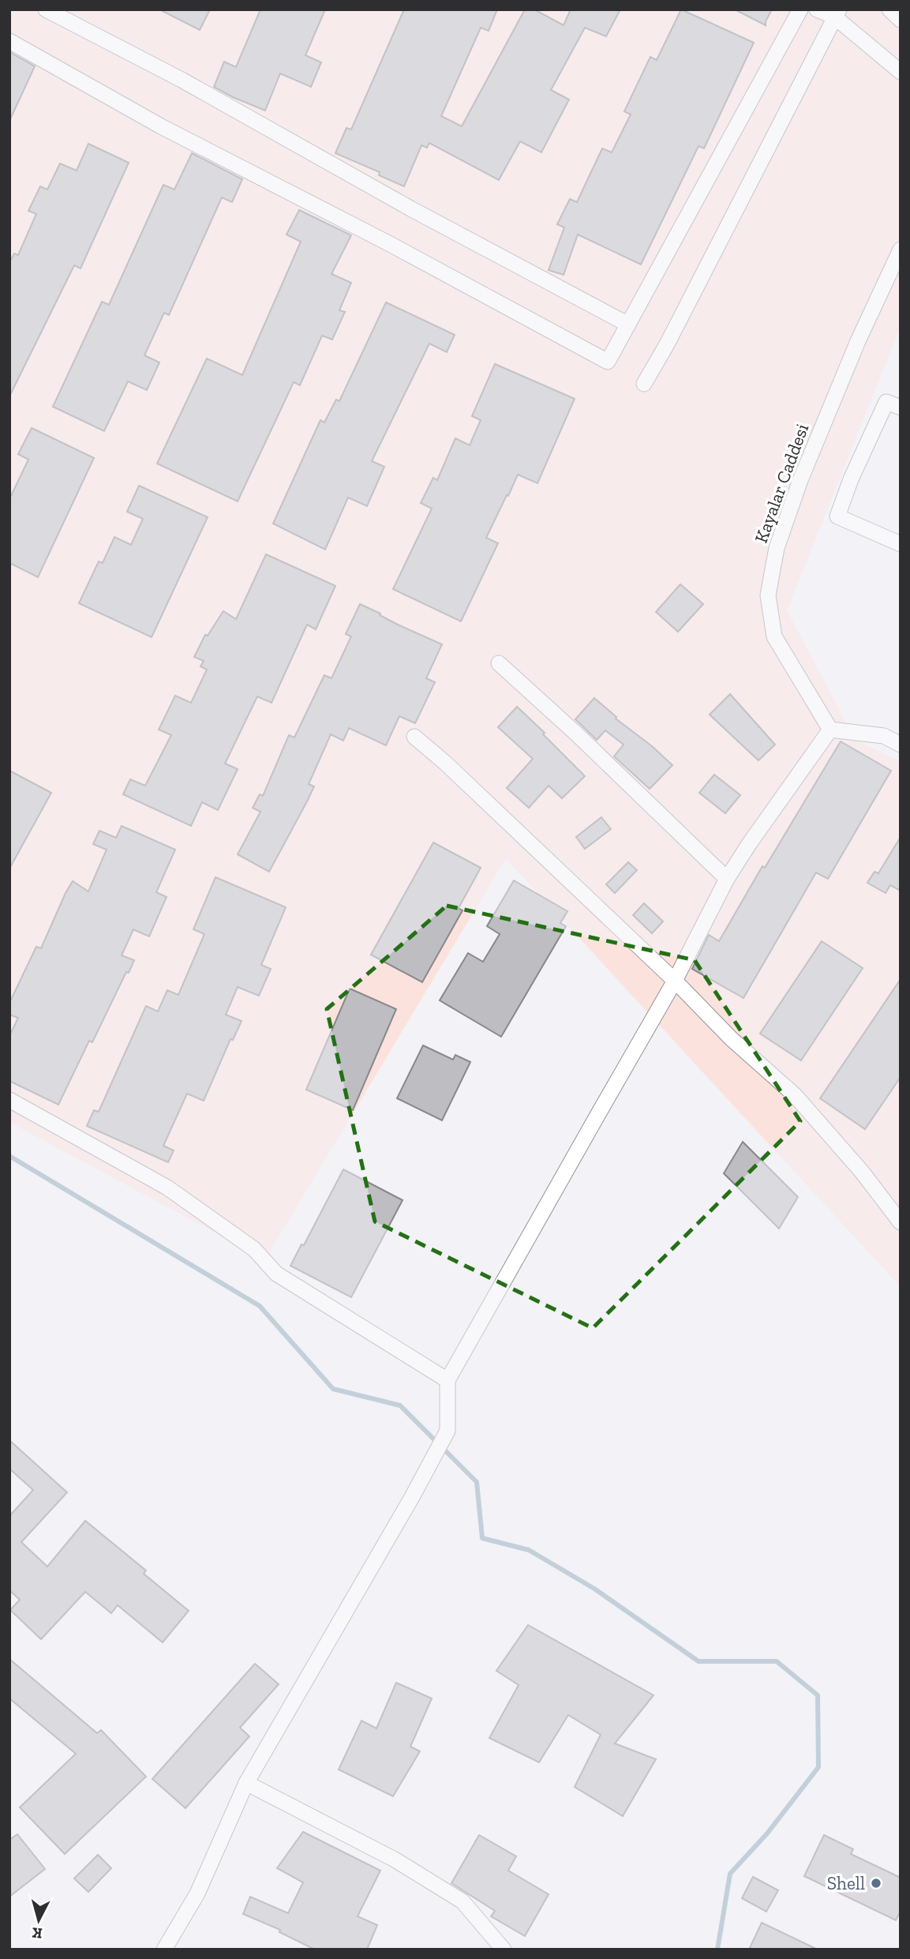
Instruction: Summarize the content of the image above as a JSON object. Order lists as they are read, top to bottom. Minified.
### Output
{"streets":{"street":["Kayalar Caddesi"]},"places":["Shell"],"north":"bottom"}
